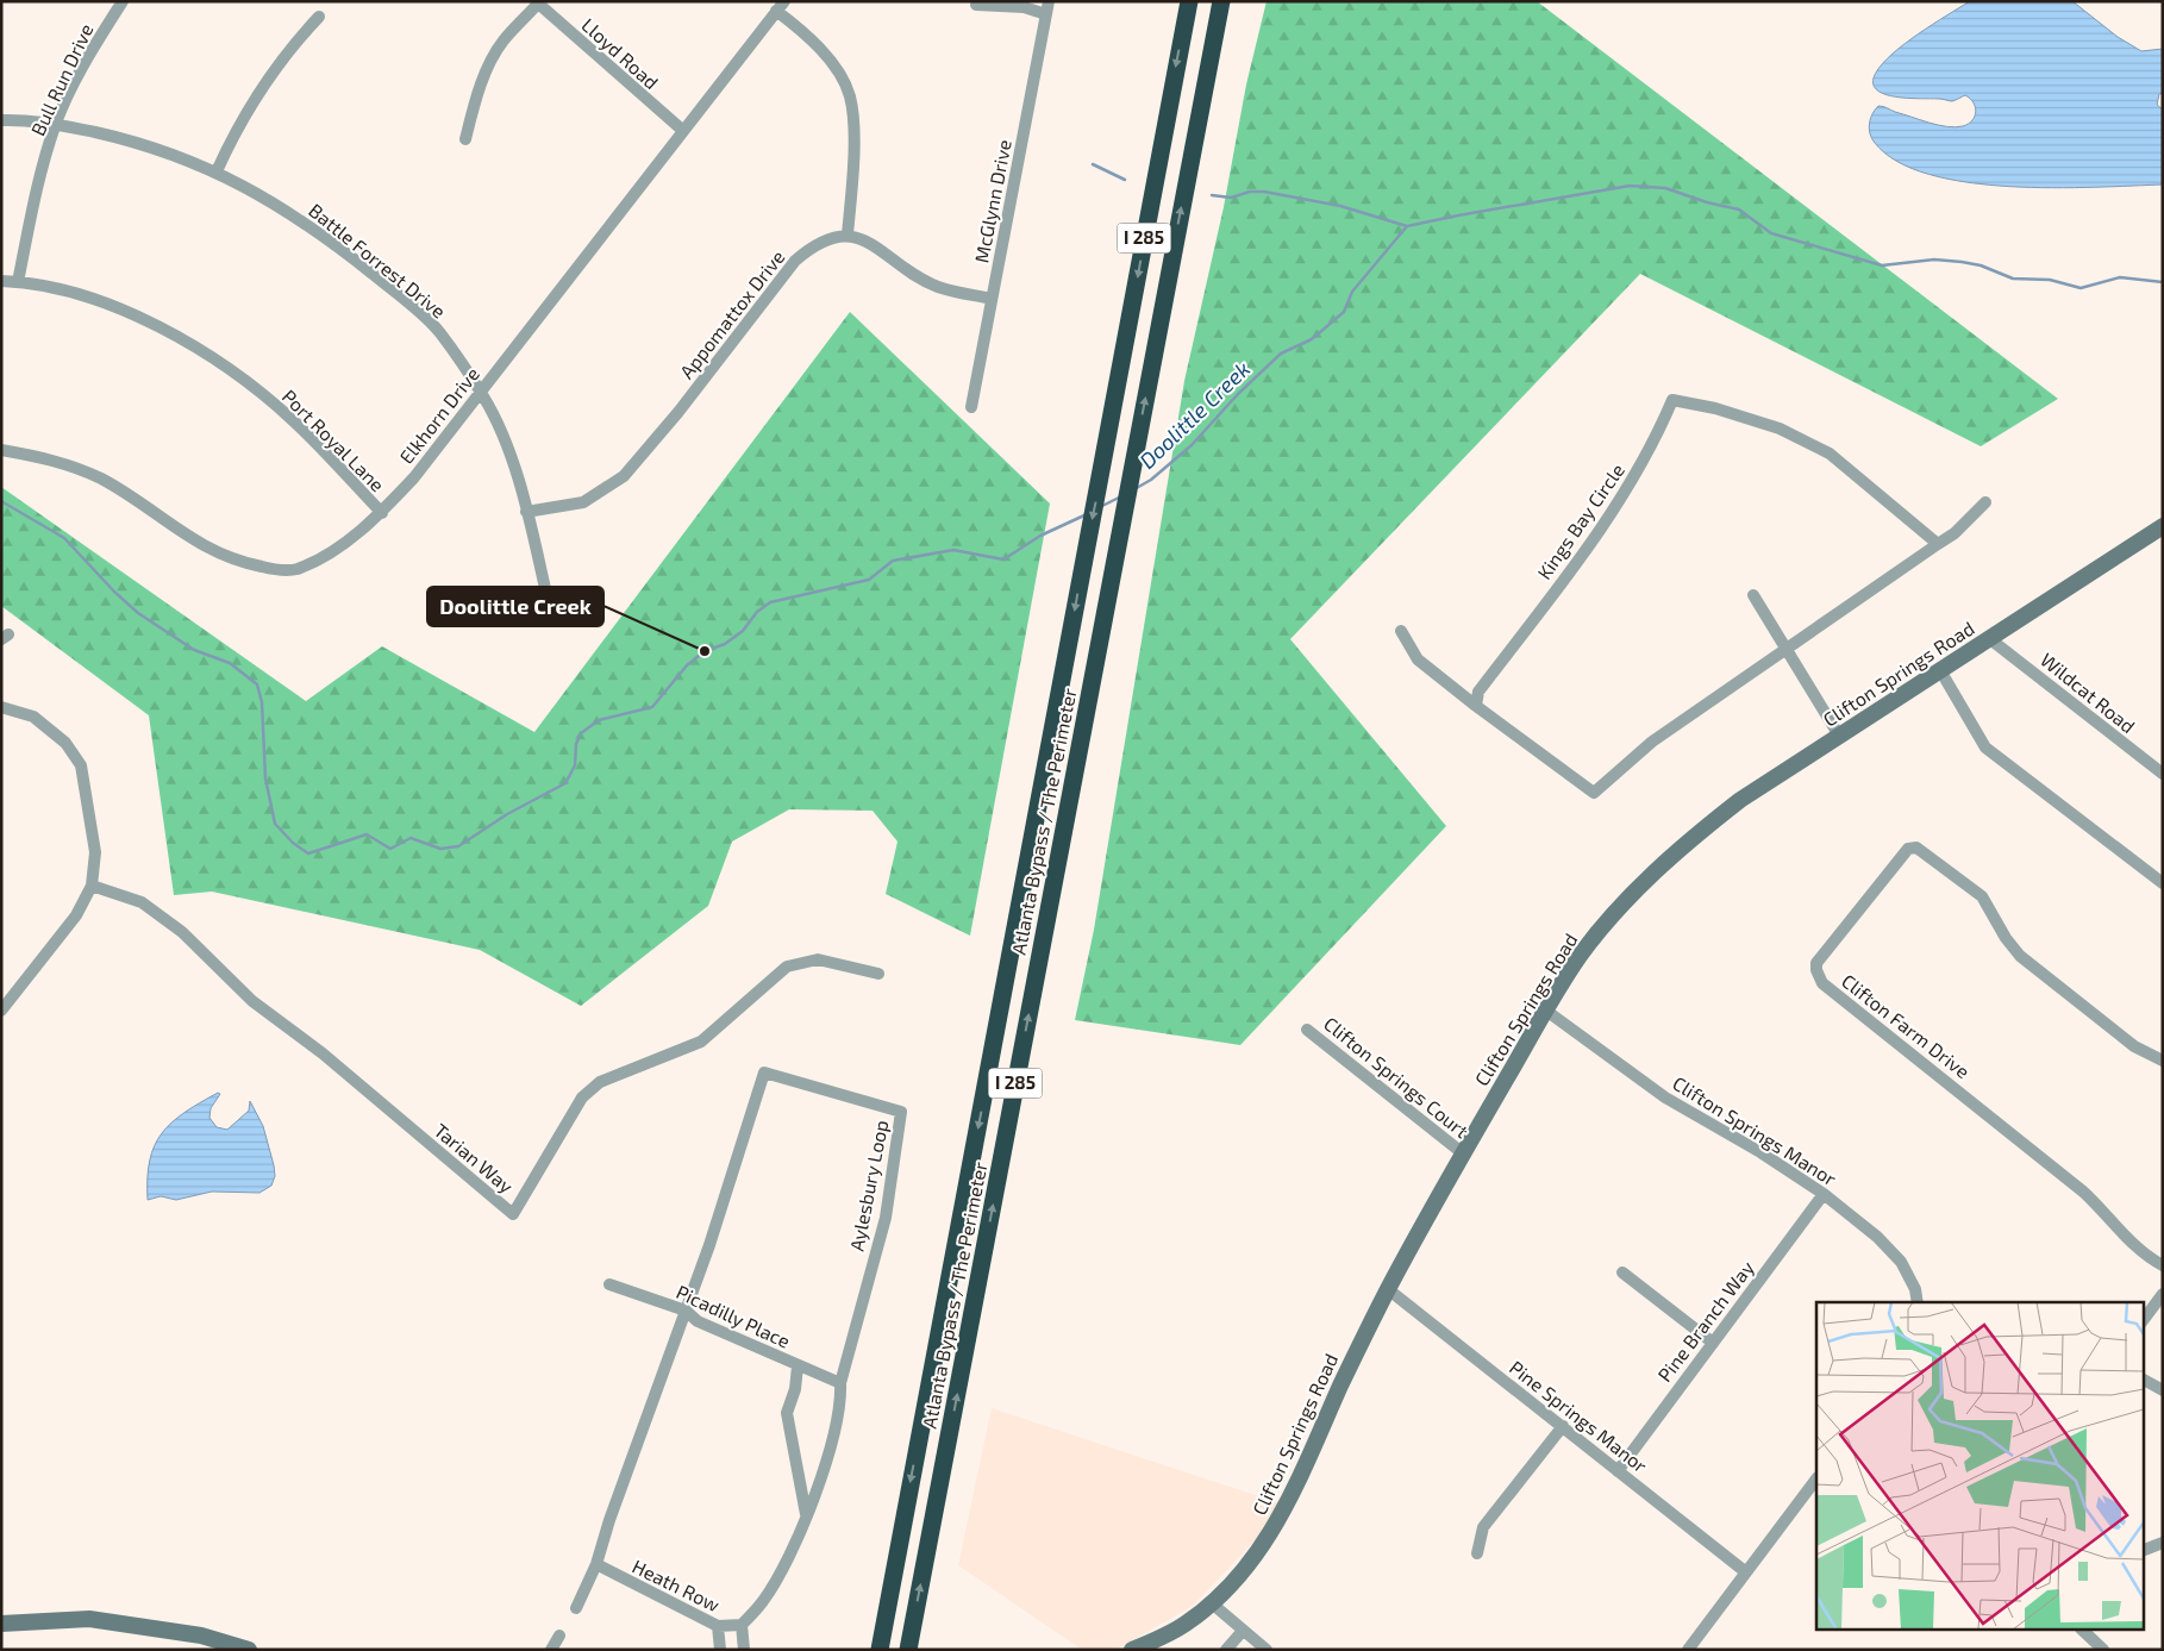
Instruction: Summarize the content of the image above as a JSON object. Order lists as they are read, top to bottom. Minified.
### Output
{"streets":{"highway":["I 285","Atlanta Bypass / The Perimeter"],"street":["Lloyd Road","Bull Run Drive","McGlynn Drive","Battle Forrest Drive","Appomattox Drive","Elkhorn Drive","Port Royal Lane","Kings Bay Circle","Clifton Springs Road","Wildcat Road","Clifton Farm Drive","Clifton Springs Court","Clifton Springs Manor","Tarian Way","Aylesbury Loop","Picadilly Place","Pine Branch Way","Pine Springs Manor","Heath Row"]},"crossings":[["Lloyd Road","Elkhorn Drive"],["Bull Run Drive","Battle Forrest Drive"],["Bull Run Drive","Port Royal Lane"],["Battle Forrest Drive","Appomattox Drive"],["Battle Forrest Drive","Elkhorn Drive"],["Elkhorn Drive","Port Royal Lane"],["Clifton Springs Road","Wildcat Road"],["Clifton Springs Road","Clifton Springs Court"],["Clifton Springs Road","Clifton Springs Manor"],["Clifton Springs Road","Pine Springs Manor"],["Clifton Springs Manor","Pine Branch Way"],["Aylesbury Loop","Picadilly Place"],["Aylesbury Loop","Heath Row"],["Pine Branch Way","Pine Springs Manor"]],"water":["Doolittle Creek"],"places":["Doolittle Creek"]}
